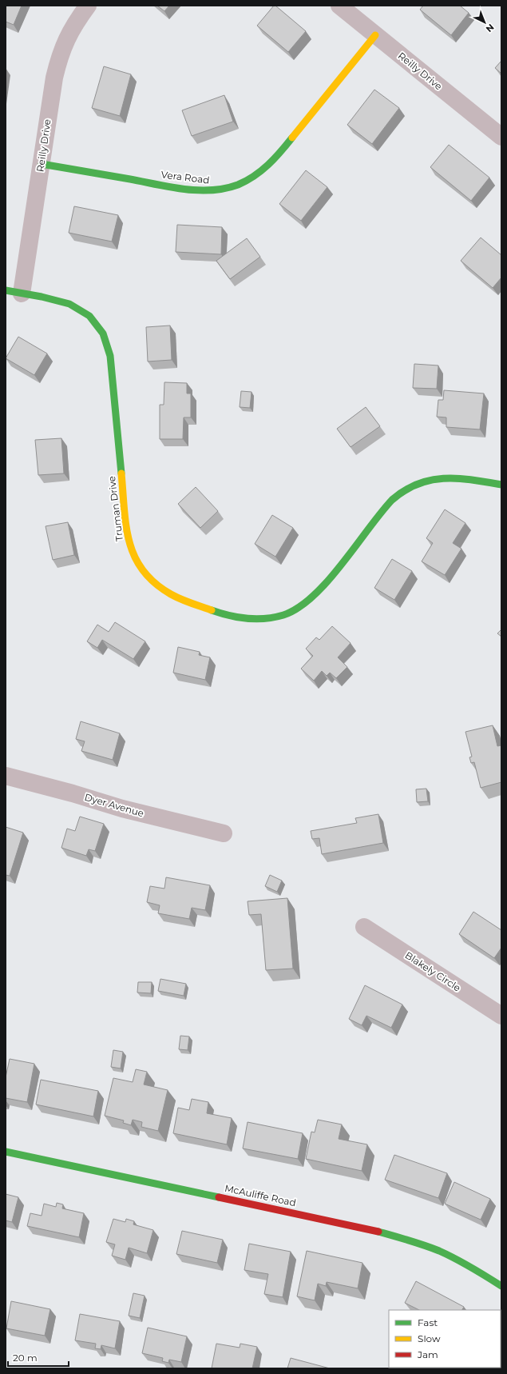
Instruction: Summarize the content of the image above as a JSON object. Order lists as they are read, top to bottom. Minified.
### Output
{"streets":{"street":["Reilly Drive","Vera Road","Truman Drive","Dyer Avenue","Blakely Circle","McAuliffe Road"]},"crossings":[["Reilly Drive","Vera Road"],["Reilly Drive","Truman Drive"]],"legend":["Fast","Slow","Jam"],"scale_bar":"20 m","north":"bottom right"}
